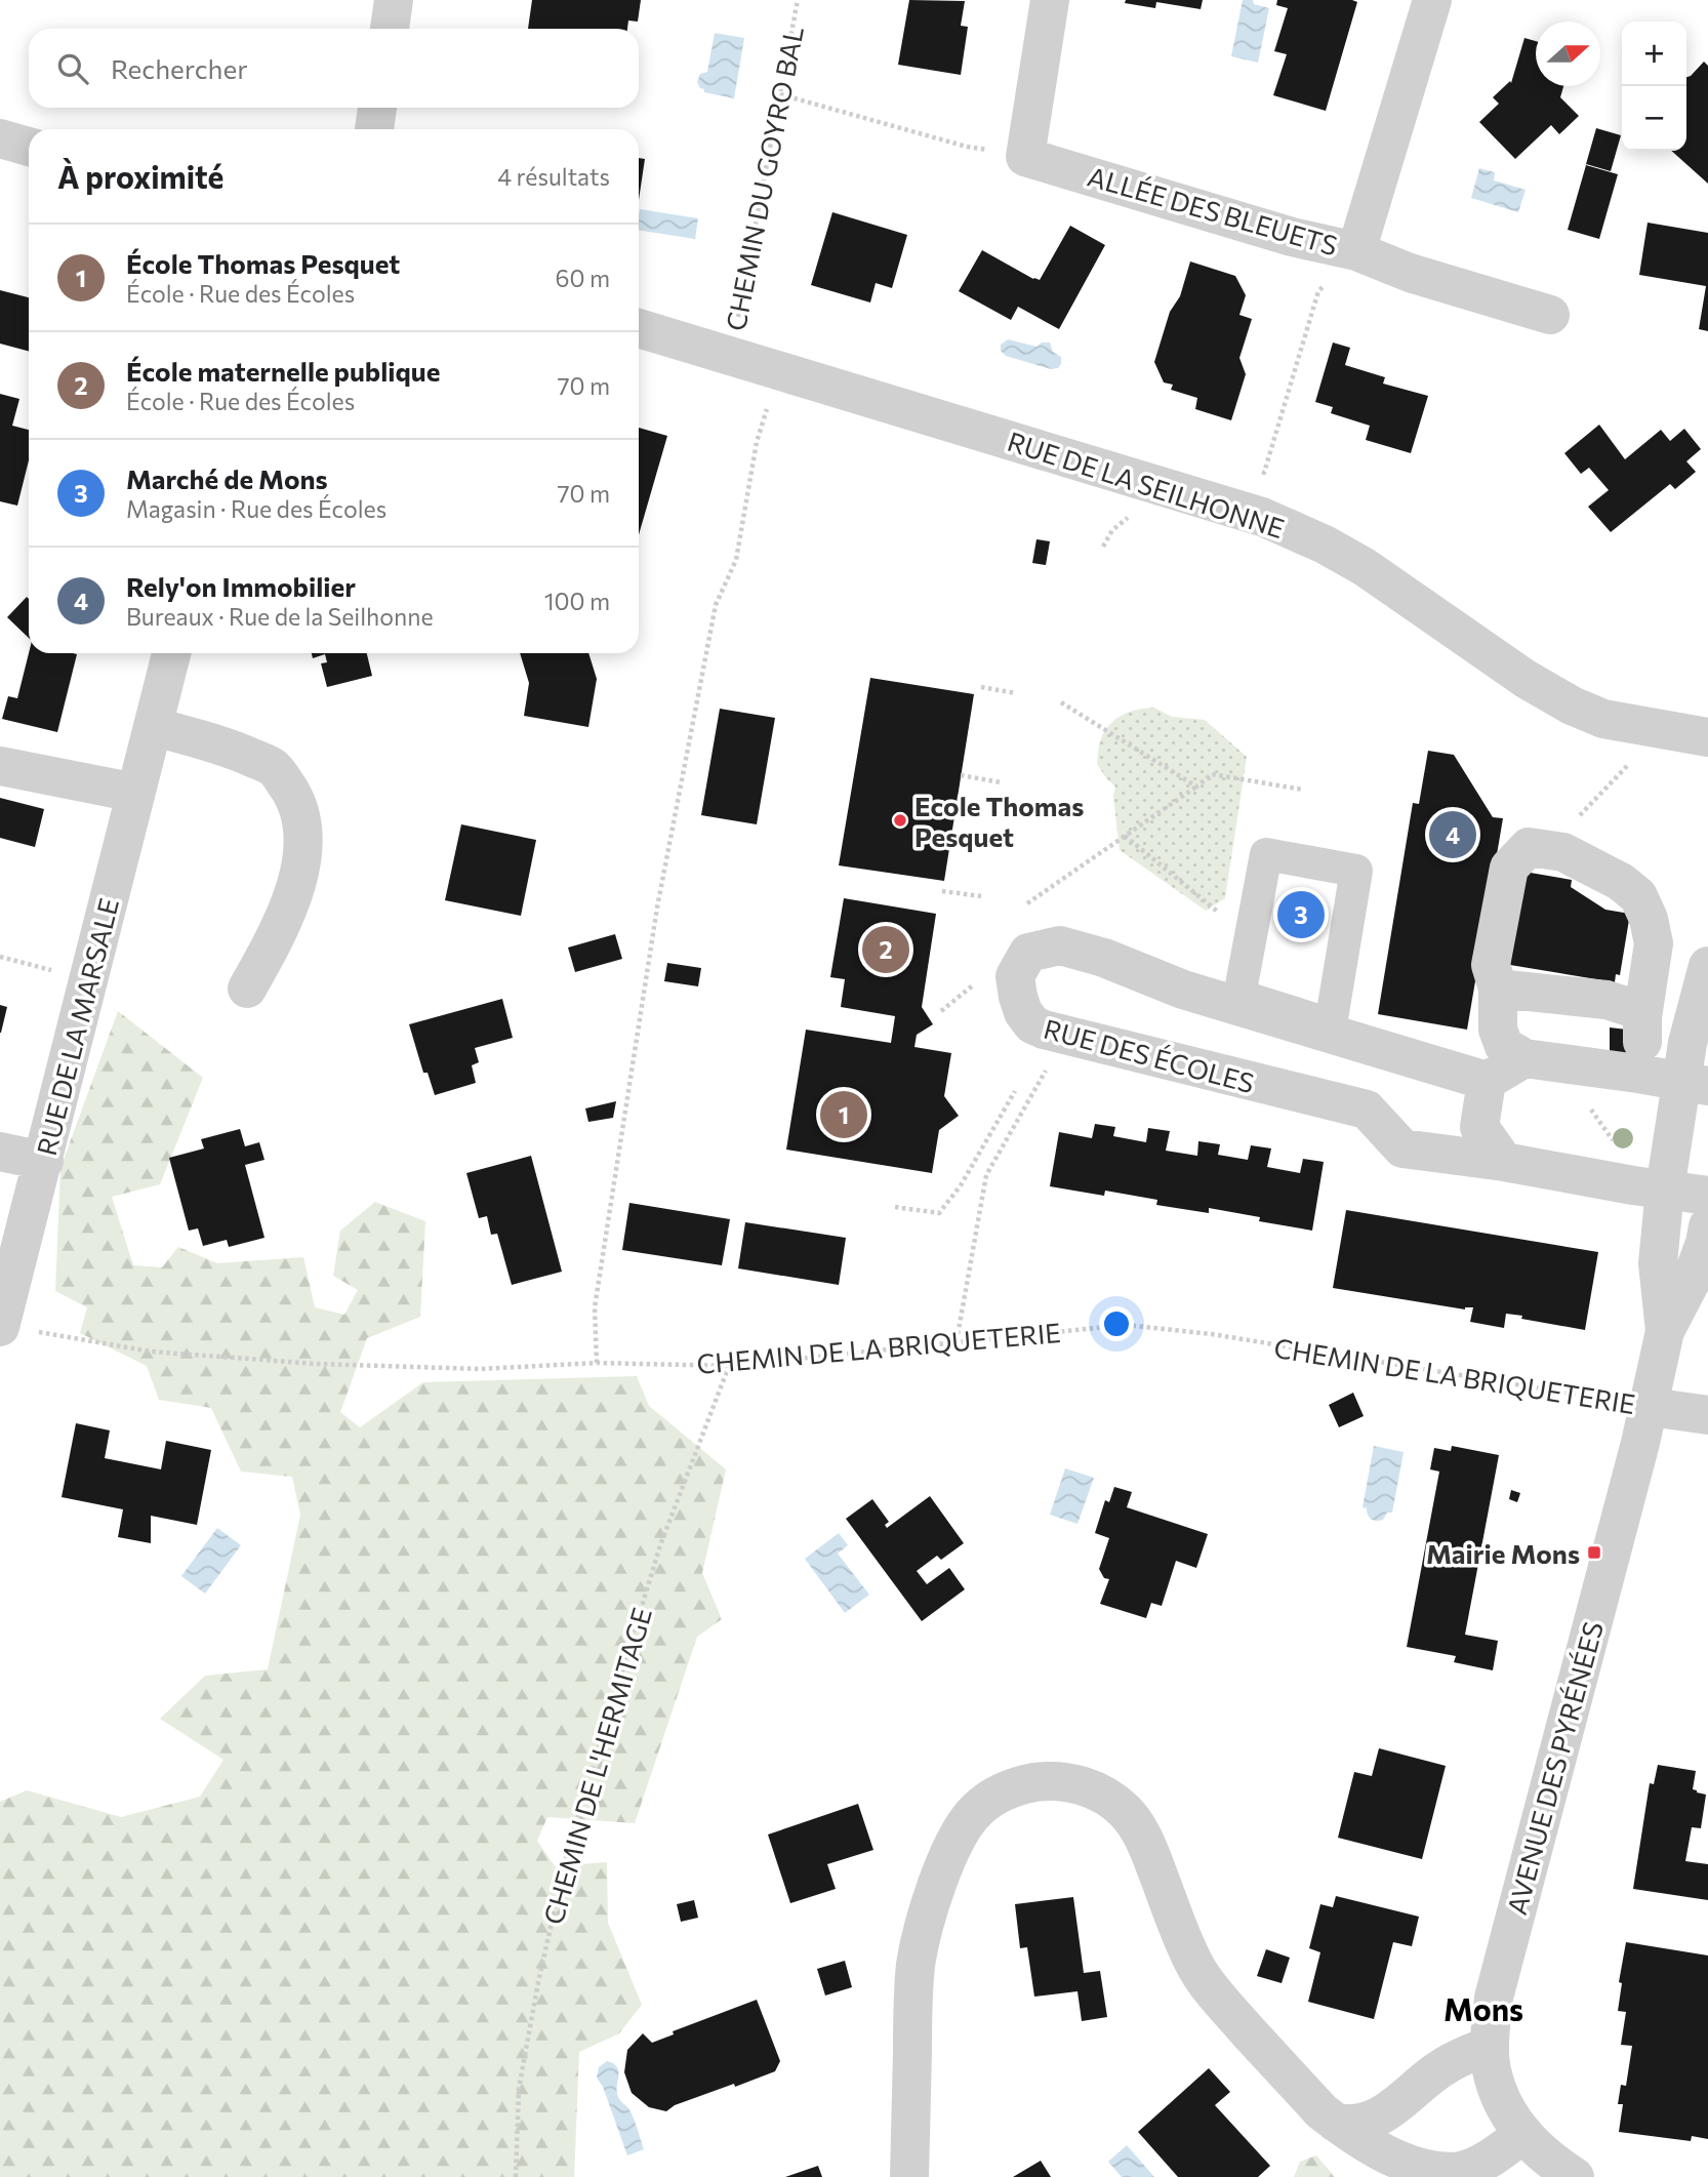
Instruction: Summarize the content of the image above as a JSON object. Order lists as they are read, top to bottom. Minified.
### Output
{"streets":{"street":["ALLÉE DES BLEUETS","RUE DE LA SEILHONNE","RUE DE LA MARSALE","RUE DES ÉCOLES","CHEMIN DE LA BRIQUETERIE","AVENUE DES PYRÉNÉES"],"path":["CHEMIN DU GOYRO BAL","CHEMIN DE L'HERMITAGE"]},"crossings":[["CHEMIN DU GOYRO BAL","RUE DE LA SEILHONNE"],["RUE DE LA MARSALE","CHEMIN DE LA BRIQUETERIE"],["RUE DES ÉCOLES","AVENUE DES PYRÉNÉES"],["CHEMIN DE LA BRIQUETERIE","CHEMIN DE L'HERMITAGE"],["CHEMIN DE LA BRIQUETERIE","AVENUE DES PYRÉNÉES"]],"districts":["Mons"],"places":{"other":["Ecole Thomas Pesquet"],"transit":["Mairie Mons"]},"north":"right","page":{"map_buttons":["+","−"],"search":"Rechercher","heading":["À proximité","4 résultats"],"list":[{"mark":"1","name":"École Thomas Pesquet","note":"École · Rue des Écoles","value":"60 m"},{"mark":"2","name":"École maternelle publique","note":"École · Rue des Écoles","value":"70 m"},{"mark":"3","name":"Marché de Mons","note":"Magasin · Rue des Écoles","value":"70 m"},{"mark":"4","name":"Rely'on Immobilier","note":"Bureaux · Rue de la Seilhonne","value":"100 m"}],"pins":["4","3","2","1"]}}
